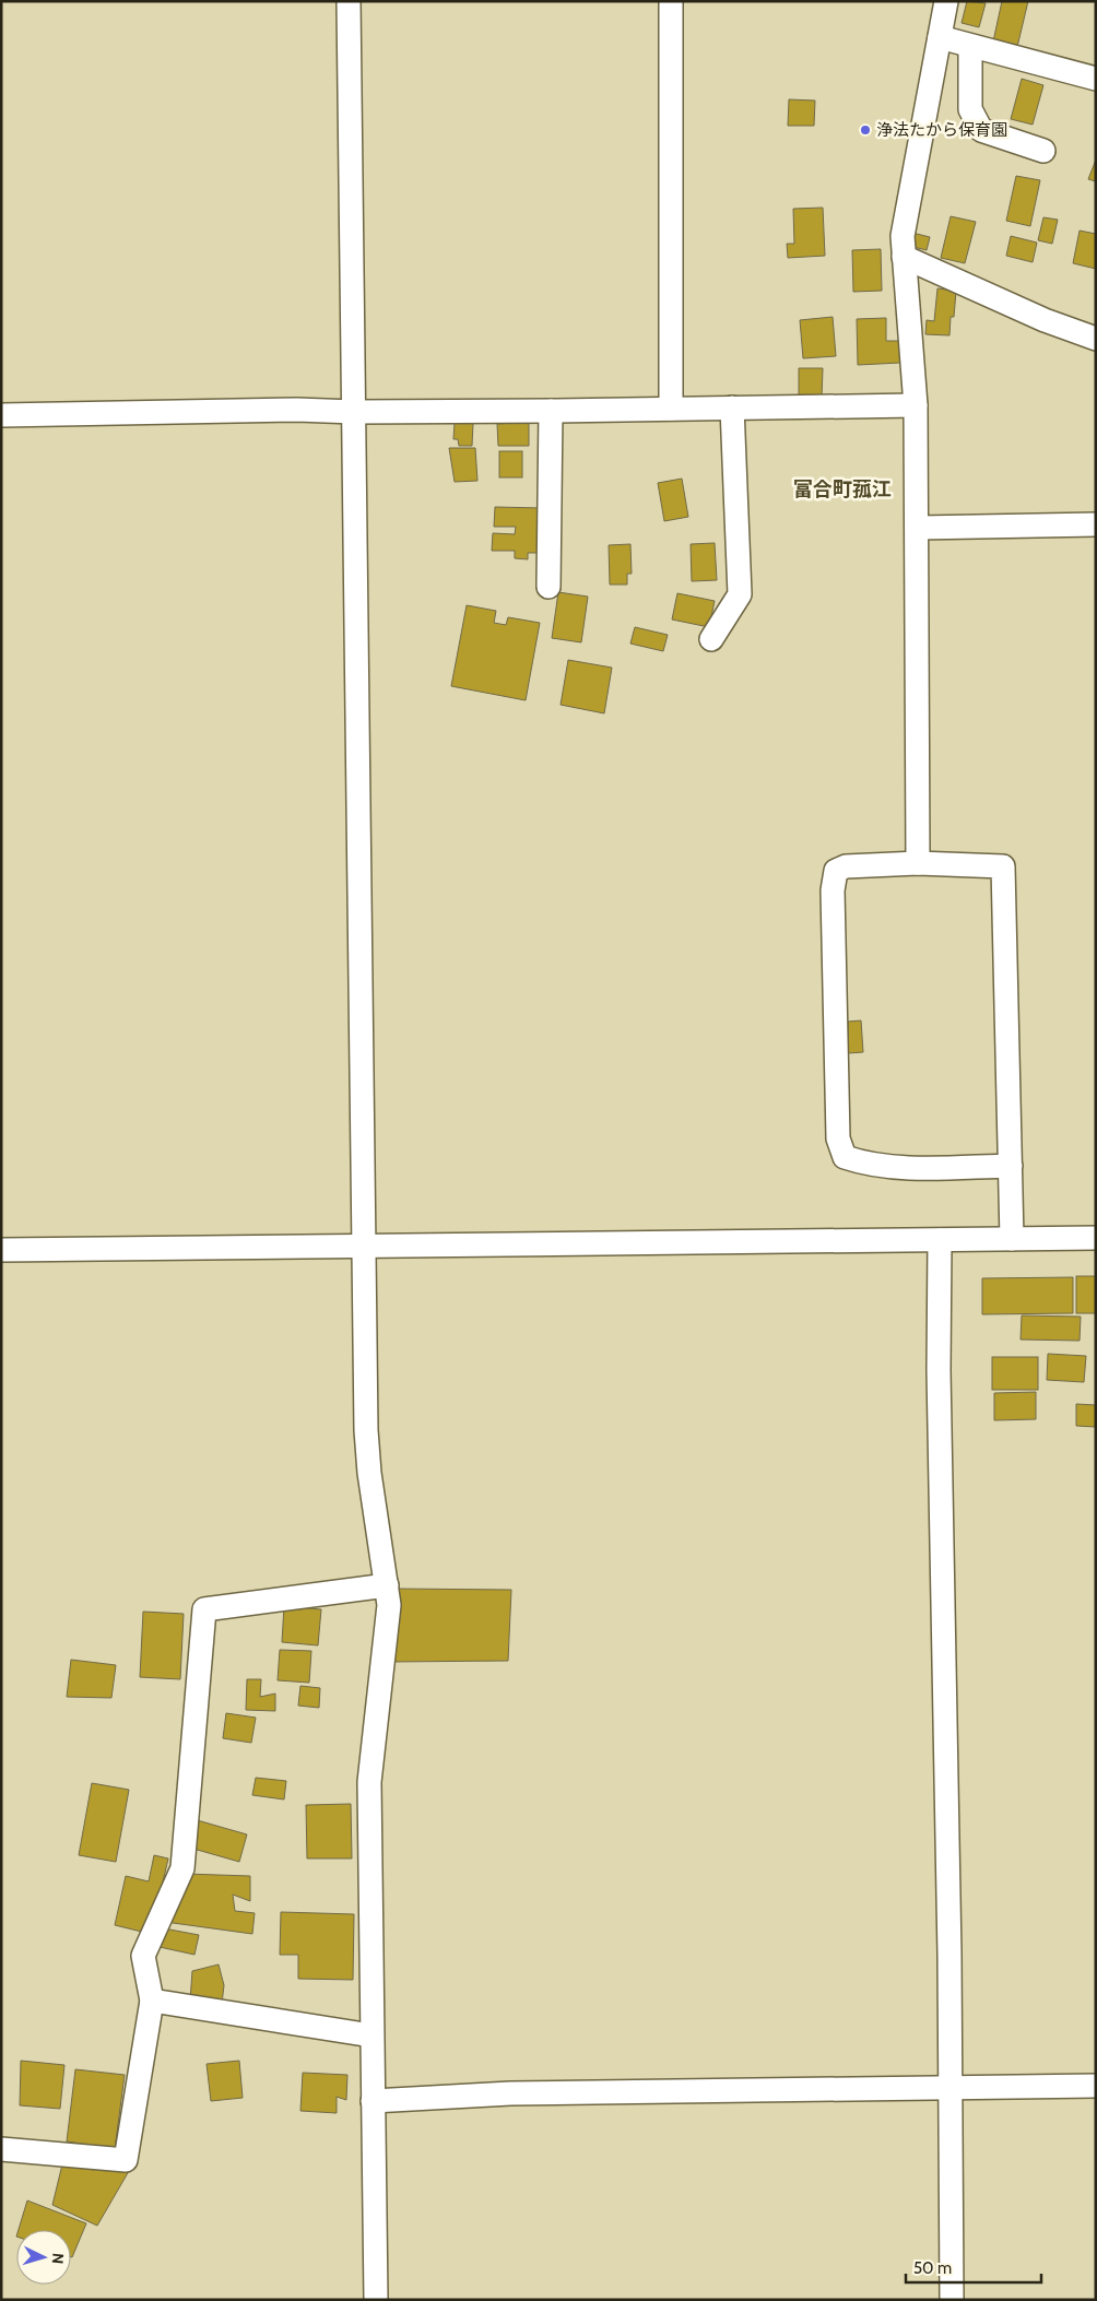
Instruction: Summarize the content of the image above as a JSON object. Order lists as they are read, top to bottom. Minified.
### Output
{"districts":["富合町菰江"],"places":["浄法たから保育園"],"scale_bar":"50 m","north":"right"}
